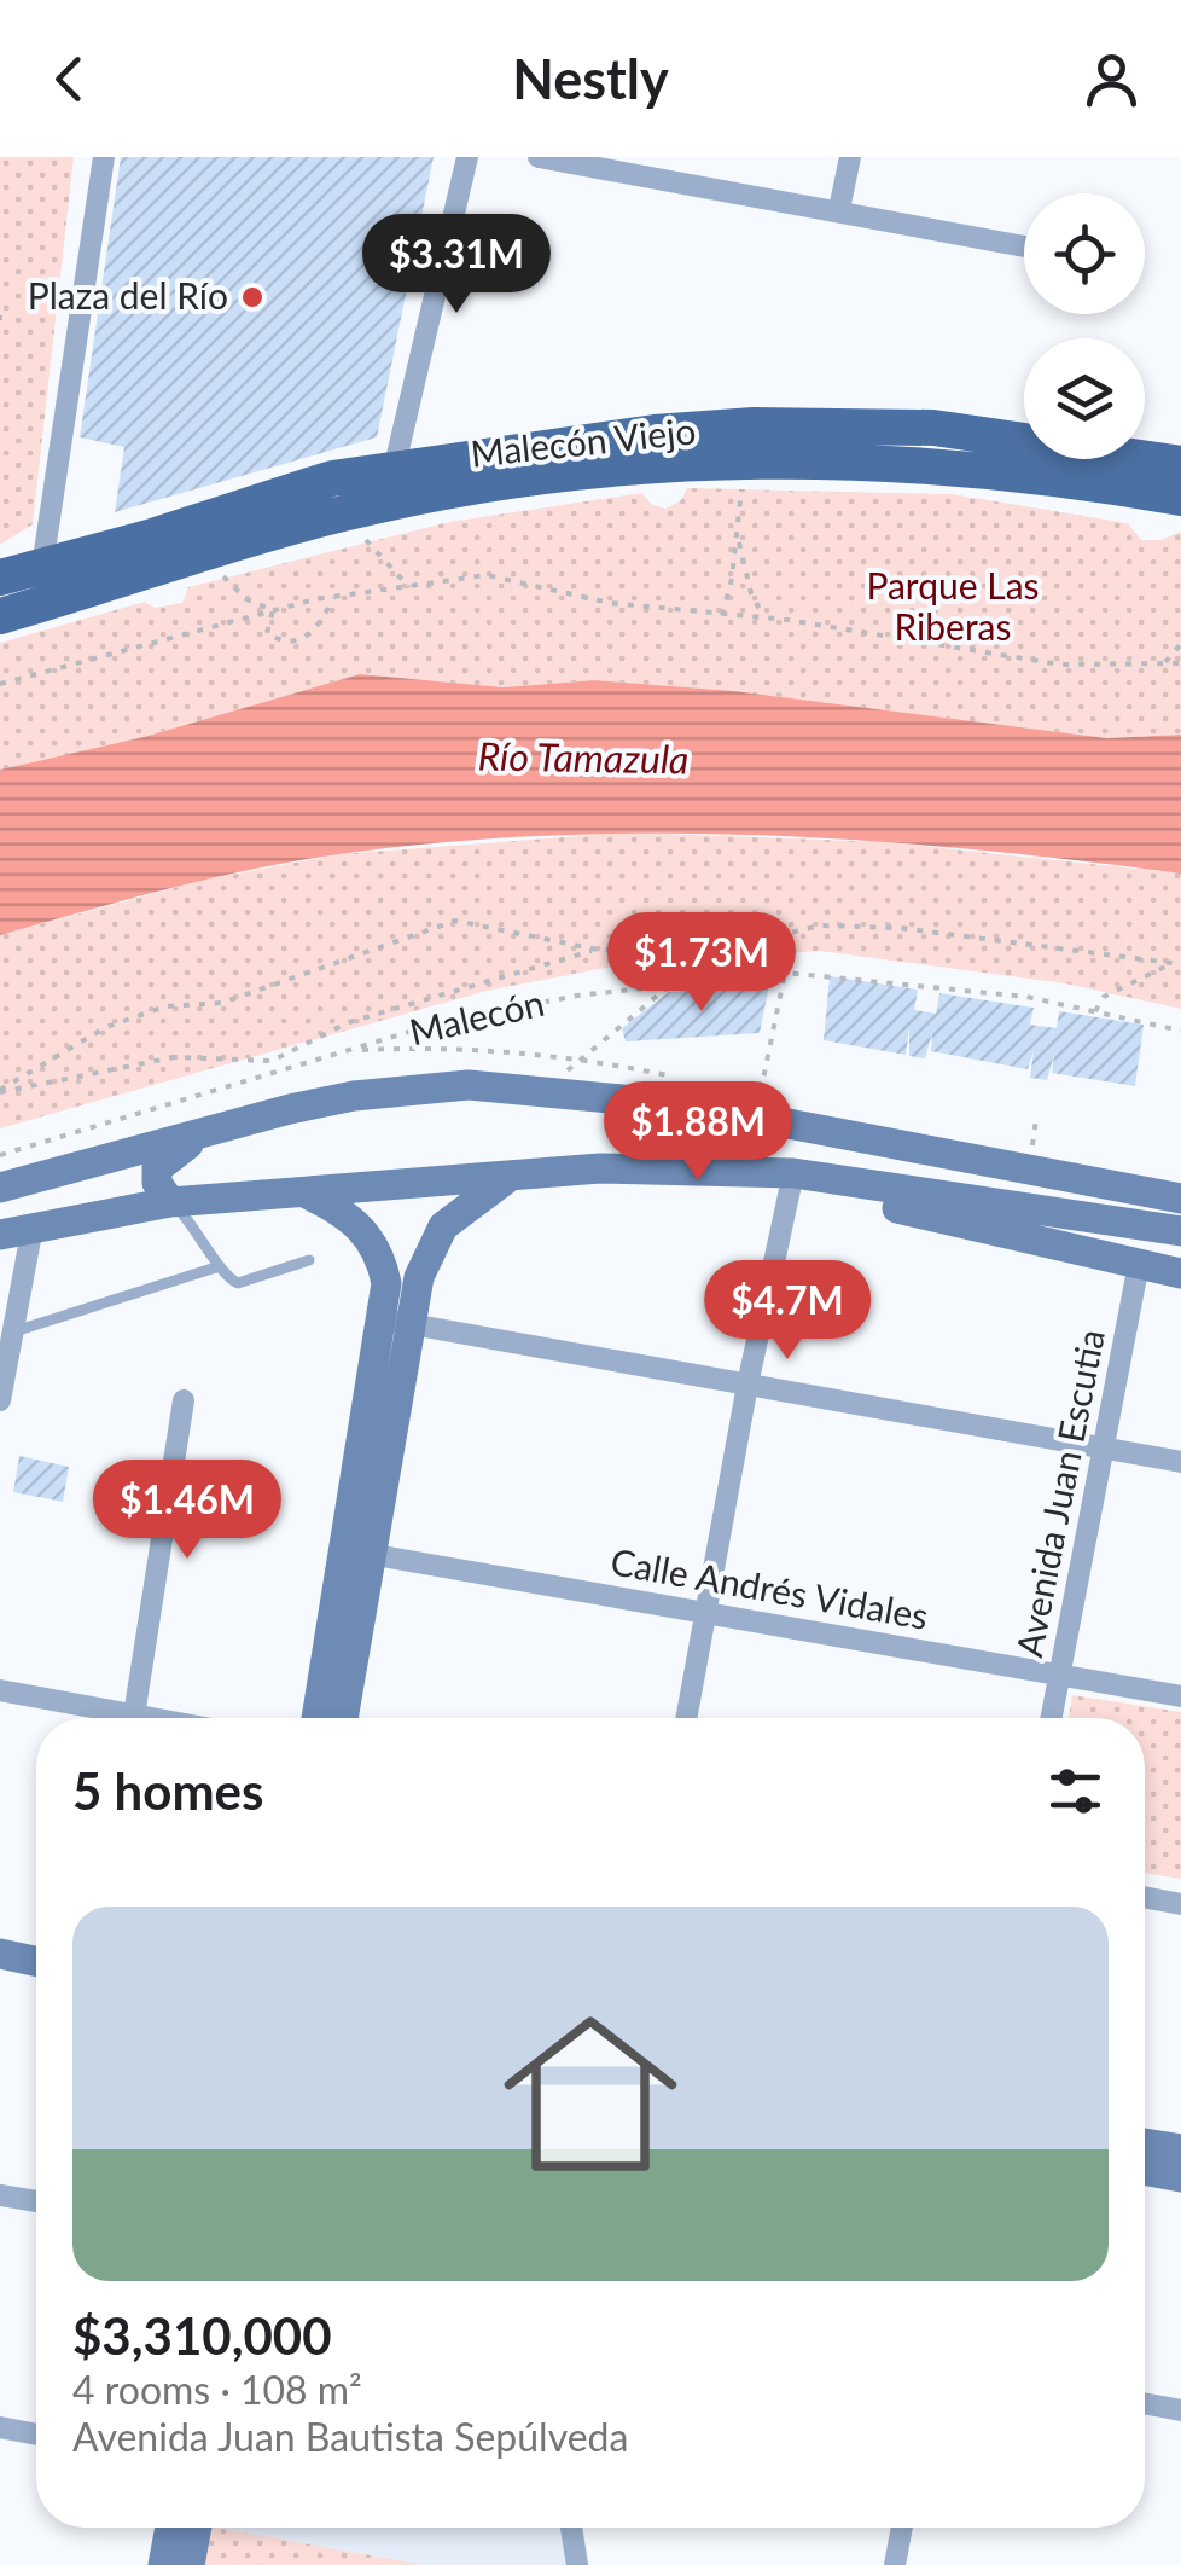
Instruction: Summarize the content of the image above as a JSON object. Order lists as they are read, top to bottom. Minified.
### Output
{"streets":{"main road":["Malecón Viejo"],"street":["Avenida Juan Escutia","Calle Andrés Vidales"],"path":["Malecón"]},"crossings":[["Avenida Juan Escutia","Calle Andrés Vidales"]],"water":["Río Tamazula"],"parks":["Parque Las Riberas"],"places":["Plaza del Río"],"page":{"header":"Nestly","price":["$3.31M","$1.73M","$1.88M","$4.7M","$1.46M"],"heading":"5 homes","list":[{"name":"$3,310,000","note":"4 rooms · 108 m² · Avenida Juan Bautista Sepúlveda"}]}}
